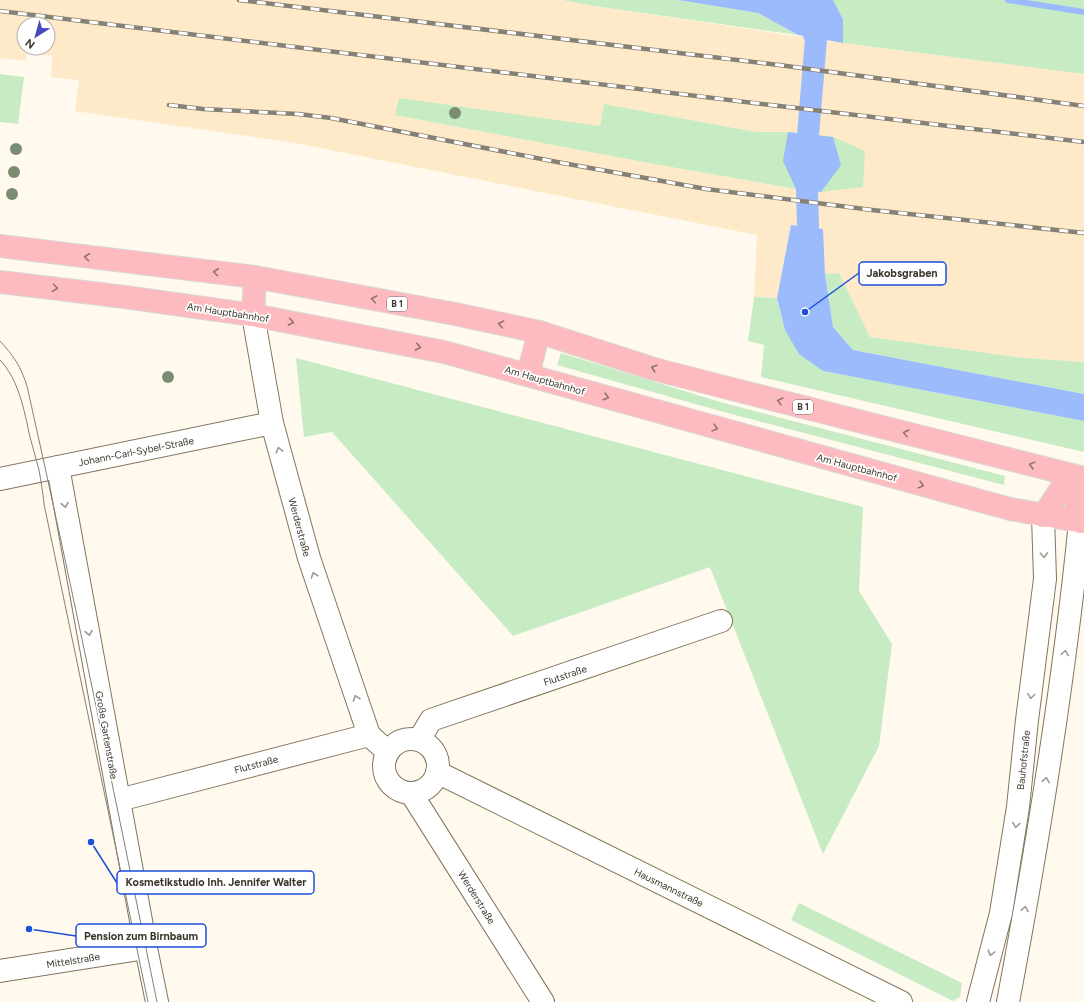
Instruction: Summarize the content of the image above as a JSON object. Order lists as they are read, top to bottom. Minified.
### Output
{"streets":{"main road":["B 1","Am Hauptbahnhof"],"street":["Johann-Carl-Sybel-Straße","Werderstraße","Flutstraße","Große Gartenstraße","Bauhofstraße","Hausmannstraße","Mittelstraße"]},"crossings":[["Am Hauptbahnhof","Werderstraße"],["Am Hauptbahnhof","Bauhofstraße"],["Johann-Carl-Sybel-Straße","Werderstraße"],["Johann-Carl-Sybel-Straße","Große Gartenstraße"],["Werderstraße","Flutstraße"],["Werderstraße","Hausmannstraße"],["Flutstraße","Große Gartenstraße"],["Flutstraße","Hausmannstraße"],["Große Gartenstraße","Mittelstraße"]],"one_way":["Werderstraße","Große Gartenstraße"],"places":["Jakobsgraben","Kosmetikstudio Inh. Jennifer Walter","Pension zum Birnbaum"],"north":"bottom left"}
